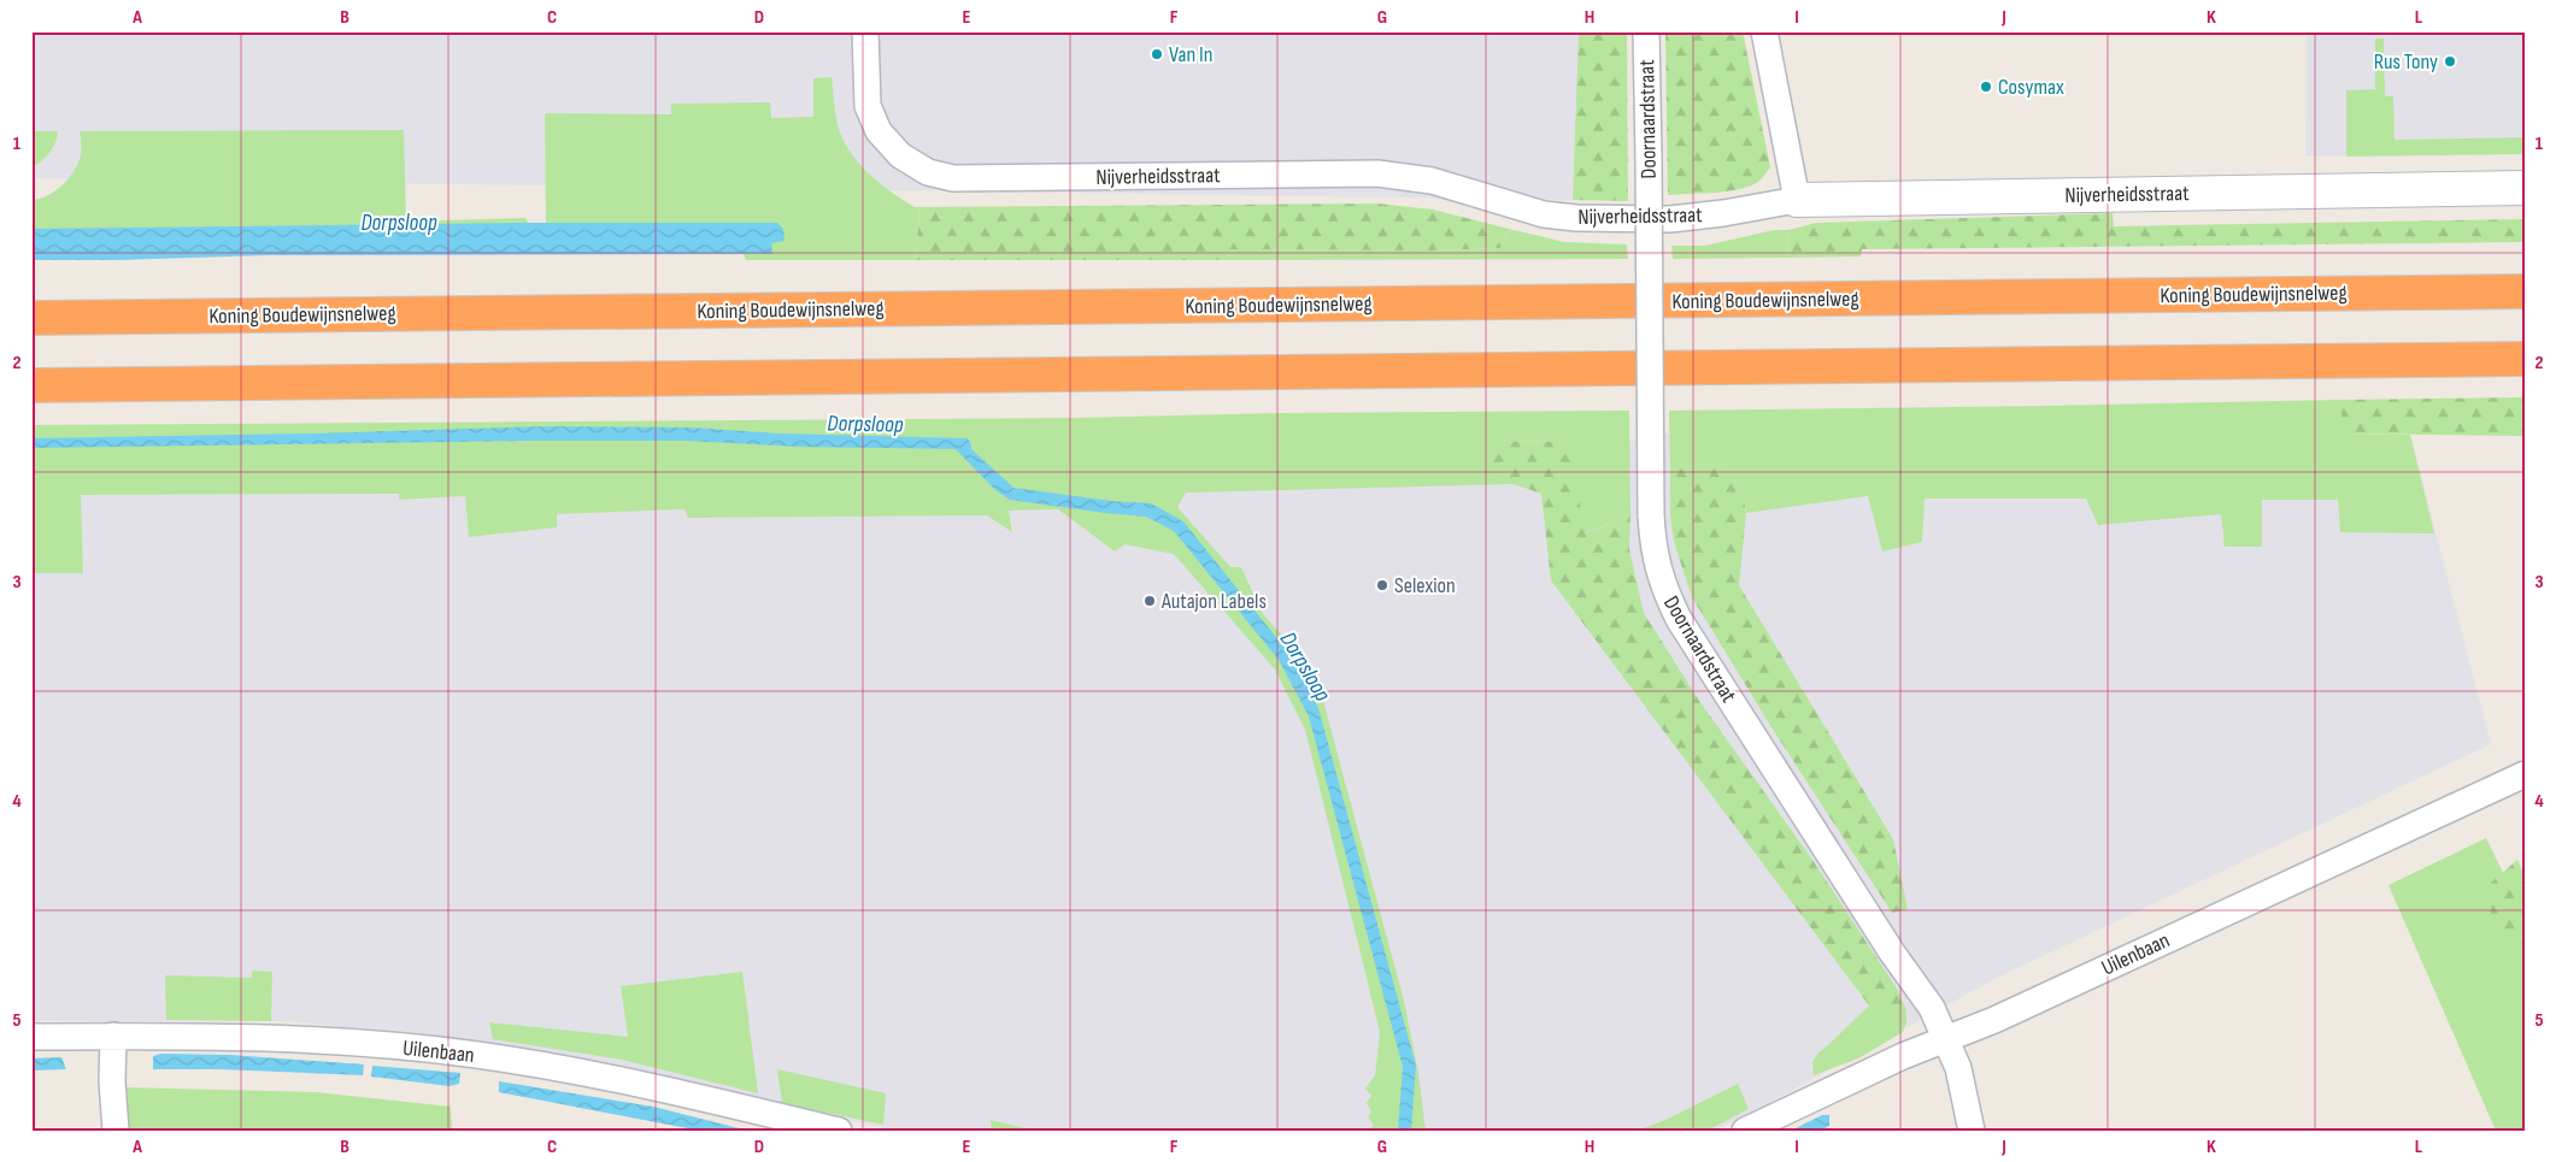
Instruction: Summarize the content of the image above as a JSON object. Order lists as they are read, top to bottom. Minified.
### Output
{"streets":{"highway":["Koning Boudewijnsnelweg"],"street":["Doornaardstraat","Nijverheidsstraat","Uilenbaan"]},"crossings":[["Doornaardstraat","Uilenbaan"]],"water":["Dorpsloop"],"places":["Van In","Rus Tony","Cosymax","Selexion","Autajon Labels"],"grid":{"columns":["A","B","C","D","E","F","G","H","I","J","K","L"],"rows":["1","2","3","4","5"]}}
